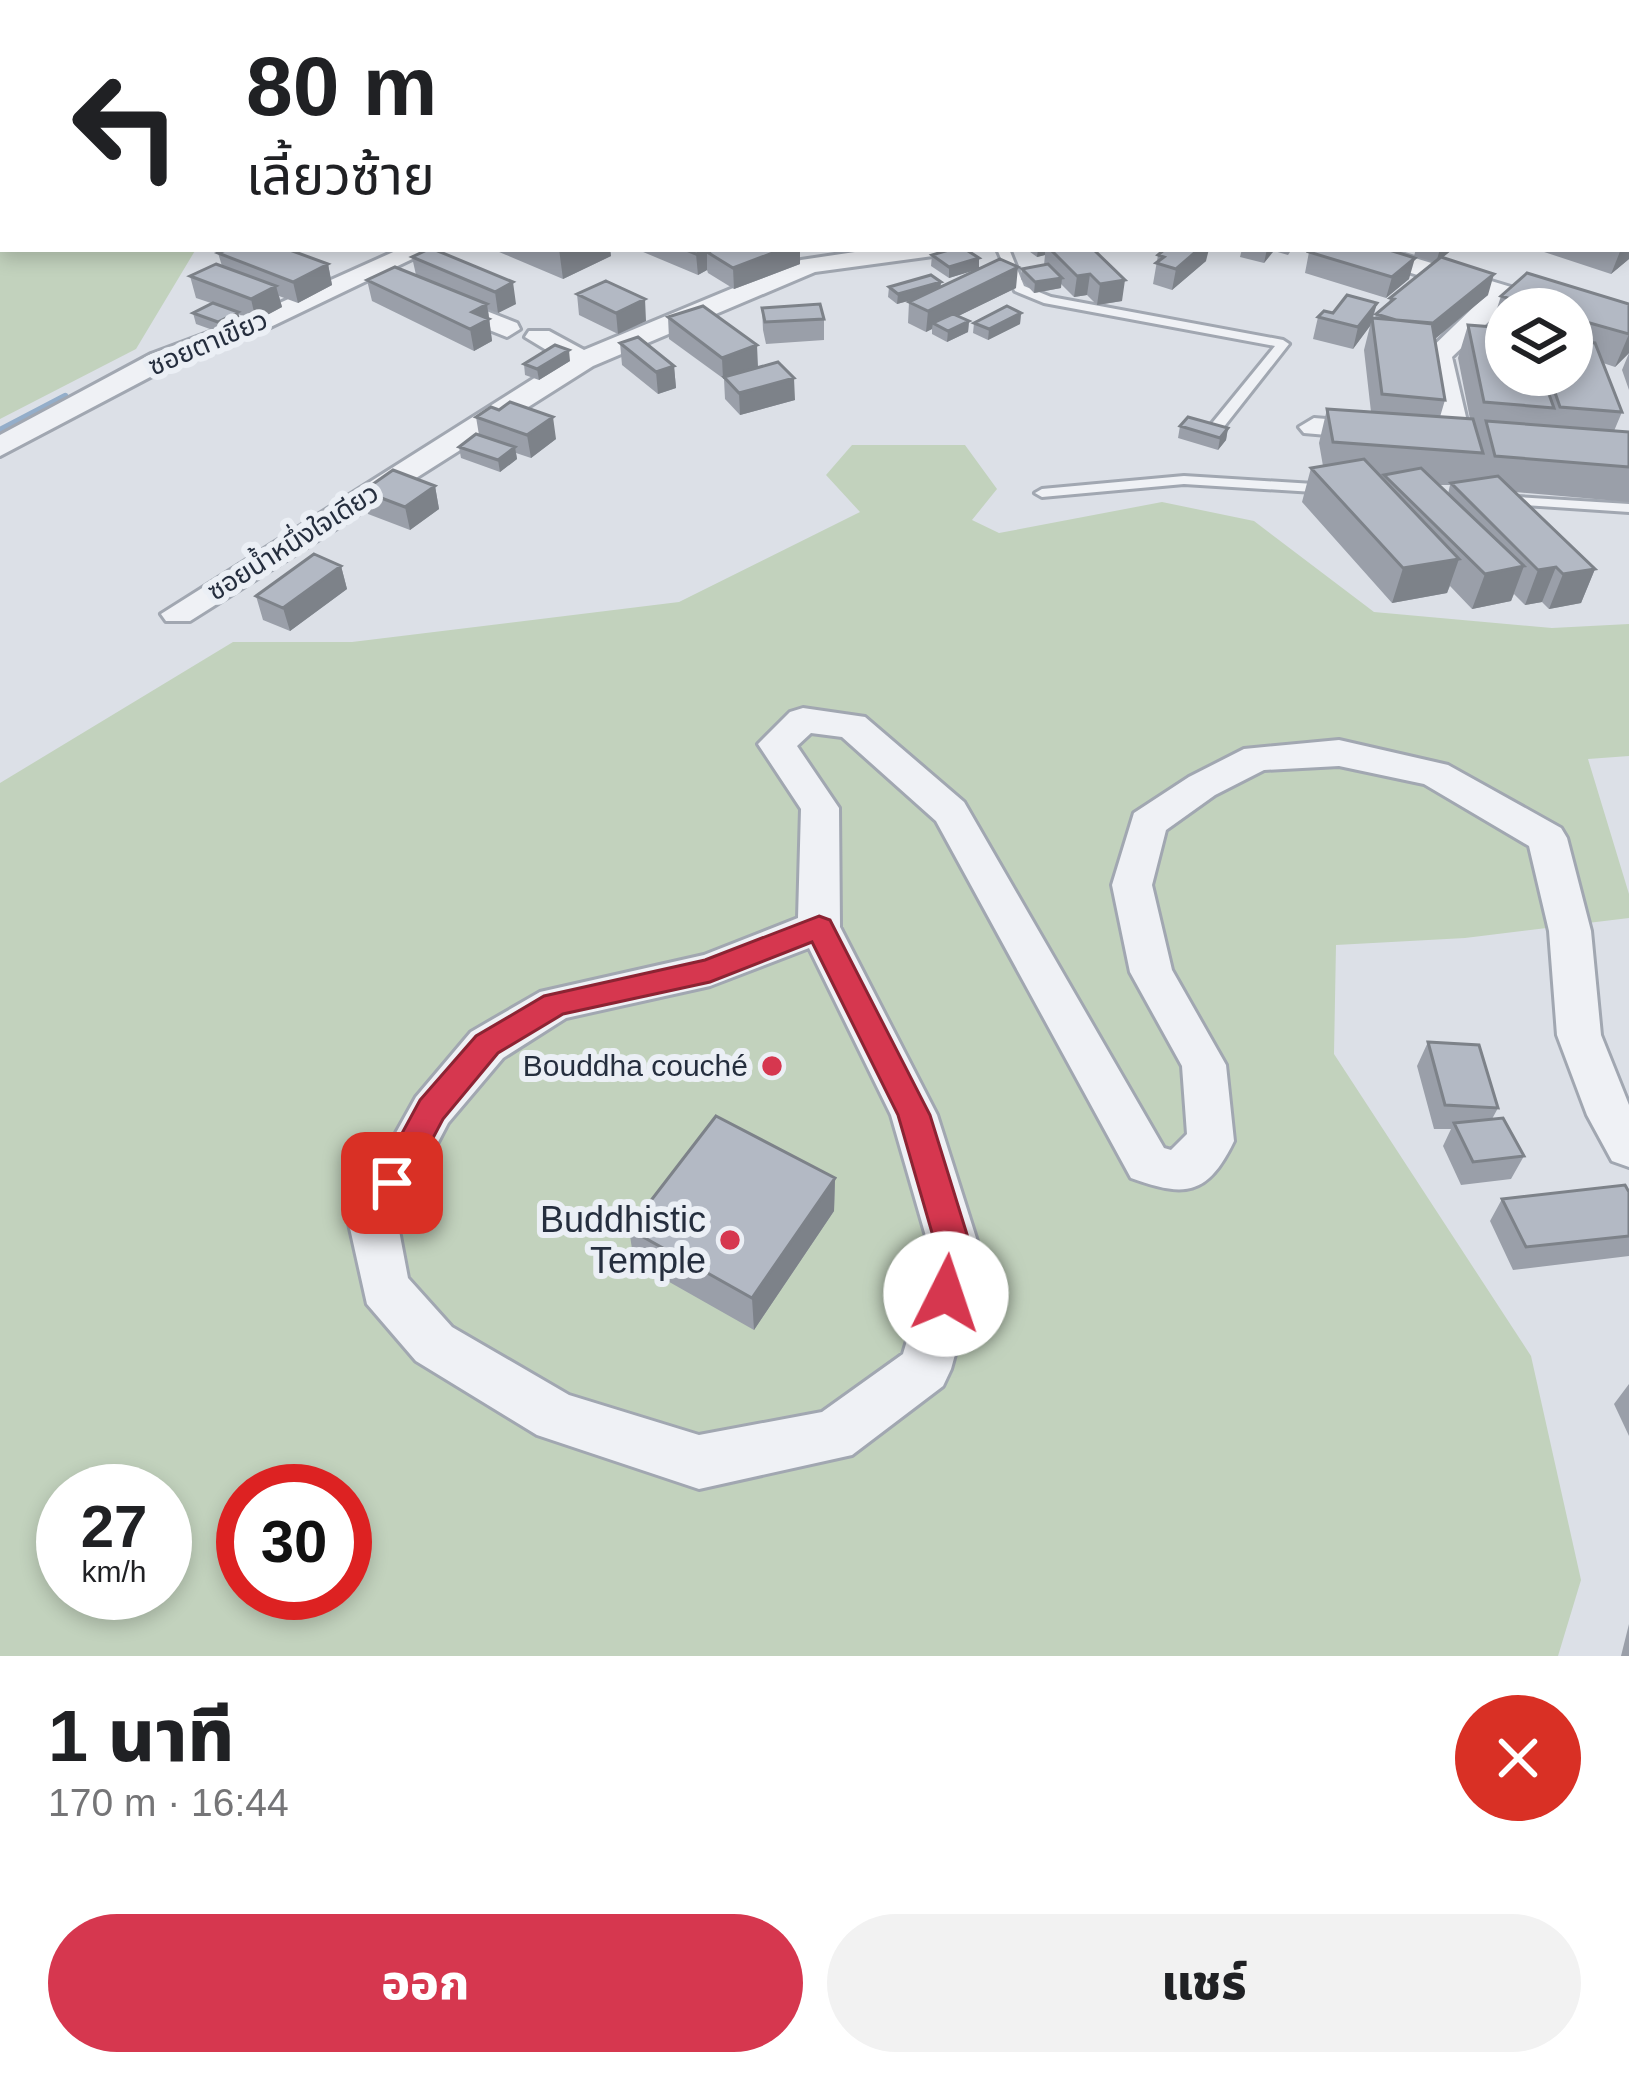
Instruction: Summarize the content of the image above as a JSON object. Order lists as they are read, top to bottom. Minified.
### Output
{"streets":{"street":["ซอยตาเขียว","ซอยน้ำหนึ่งใจเดียว"]},"places":["Bouddha couché","Buddhistic Temple"],"page":{"turn":["80 m","เลี้ยวซ้าย"],"speed":"27 km/h","limit":"30","heading":["1 นาที","170 m · 16:44"],"buttons":["ออก","แชร์"]}}
